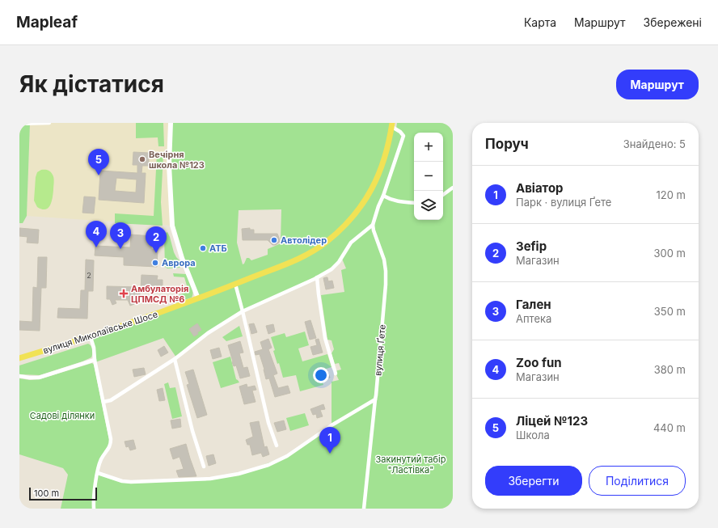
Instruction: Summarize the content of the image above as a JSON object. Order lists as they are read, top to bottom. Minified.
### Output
{"streets":{"main road":["вулиця Миколаївське Шосе"],"street":["вулиця Ґете"]},"parks":["Садові ділянки","Закинутий табір \"Ластівка\""],"places":{"other":["Вечірня школа №123","Автолідер","АТБ","Аврора"],"health":["Амбулаторія ЦПМСД №6"]},"house_numbers":["2"],"scale_bar":"100 m","page":{"header":"Mapleaf","nav":["Карта","Маршрут","Збережені"],"buttons":["Маршрут",["Зберегти","Поділитися"]],"title":"Як дістатися","heading":["Поруч","Знайдено: 5"],"map_buttons":["+","−"],"pins":["5","4","3","2","1"],"list":[{"mark":"1","name":"Авіатор","note":"Парк · вулиця Ґете","value":"120 m"},{"mark":"2","name":"Зеfір","note":"Магазин","value":"300 m"},{"mark":"3","name":"Гален","note":"Аптека","value":"350 m"},{"mark":"4","name":"Zoo fun","note":"Магазин","value":"380 m"},{"mark":"5","name":"Ліцей №123","note":"Школа","value":"440 m"}],"scale":"100 m"}}
